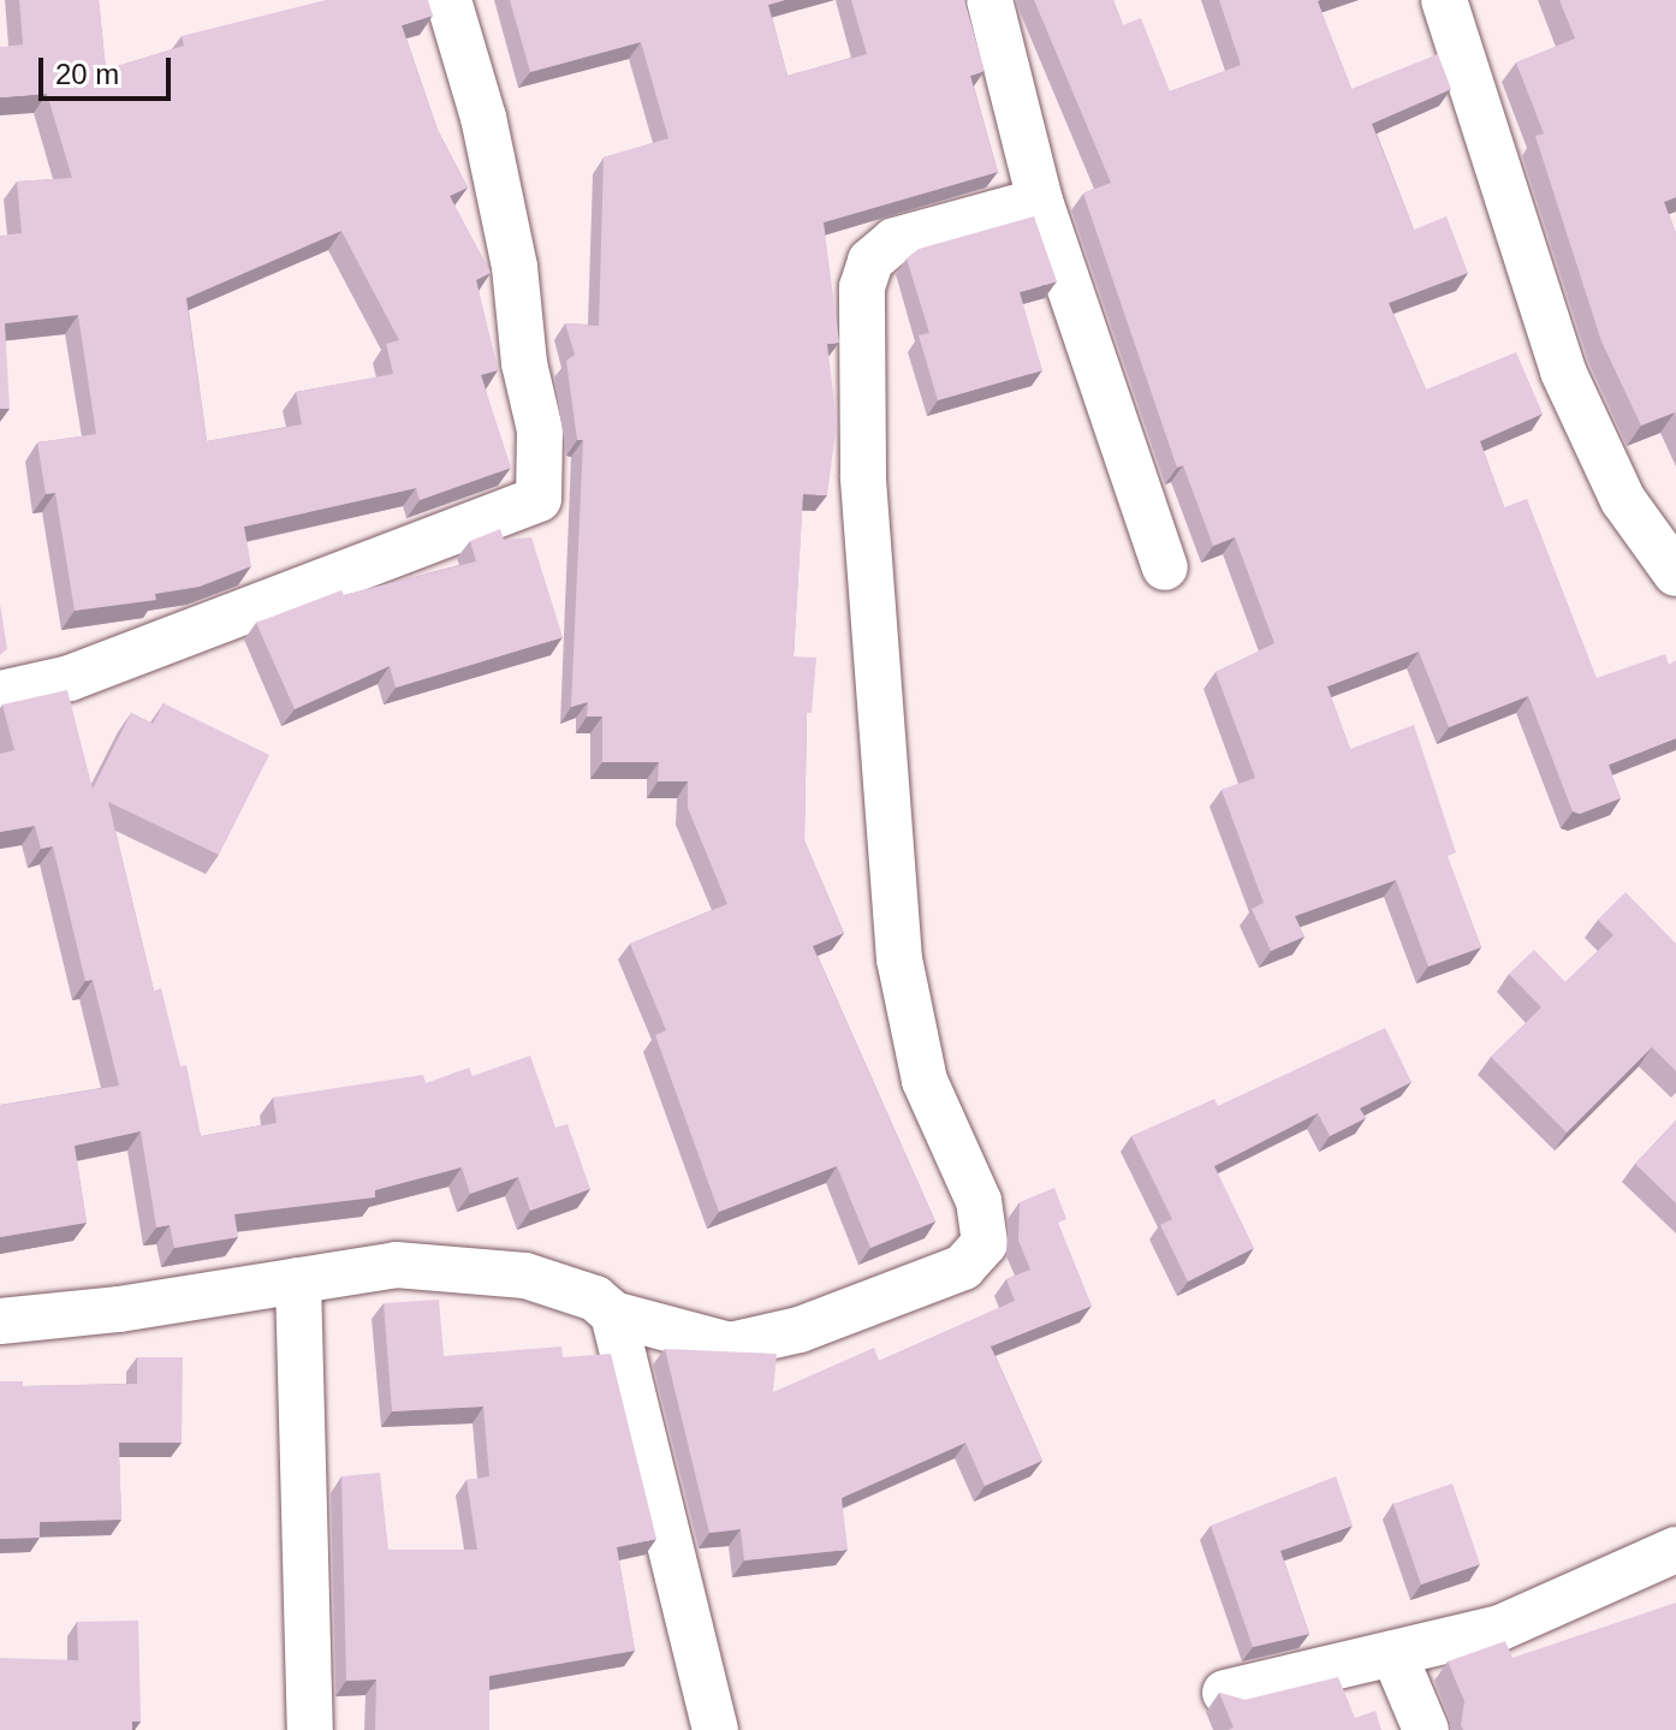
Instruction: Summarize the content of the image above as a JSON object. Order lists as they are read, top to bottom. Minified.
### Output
{"scale_bar":"20 m"}
